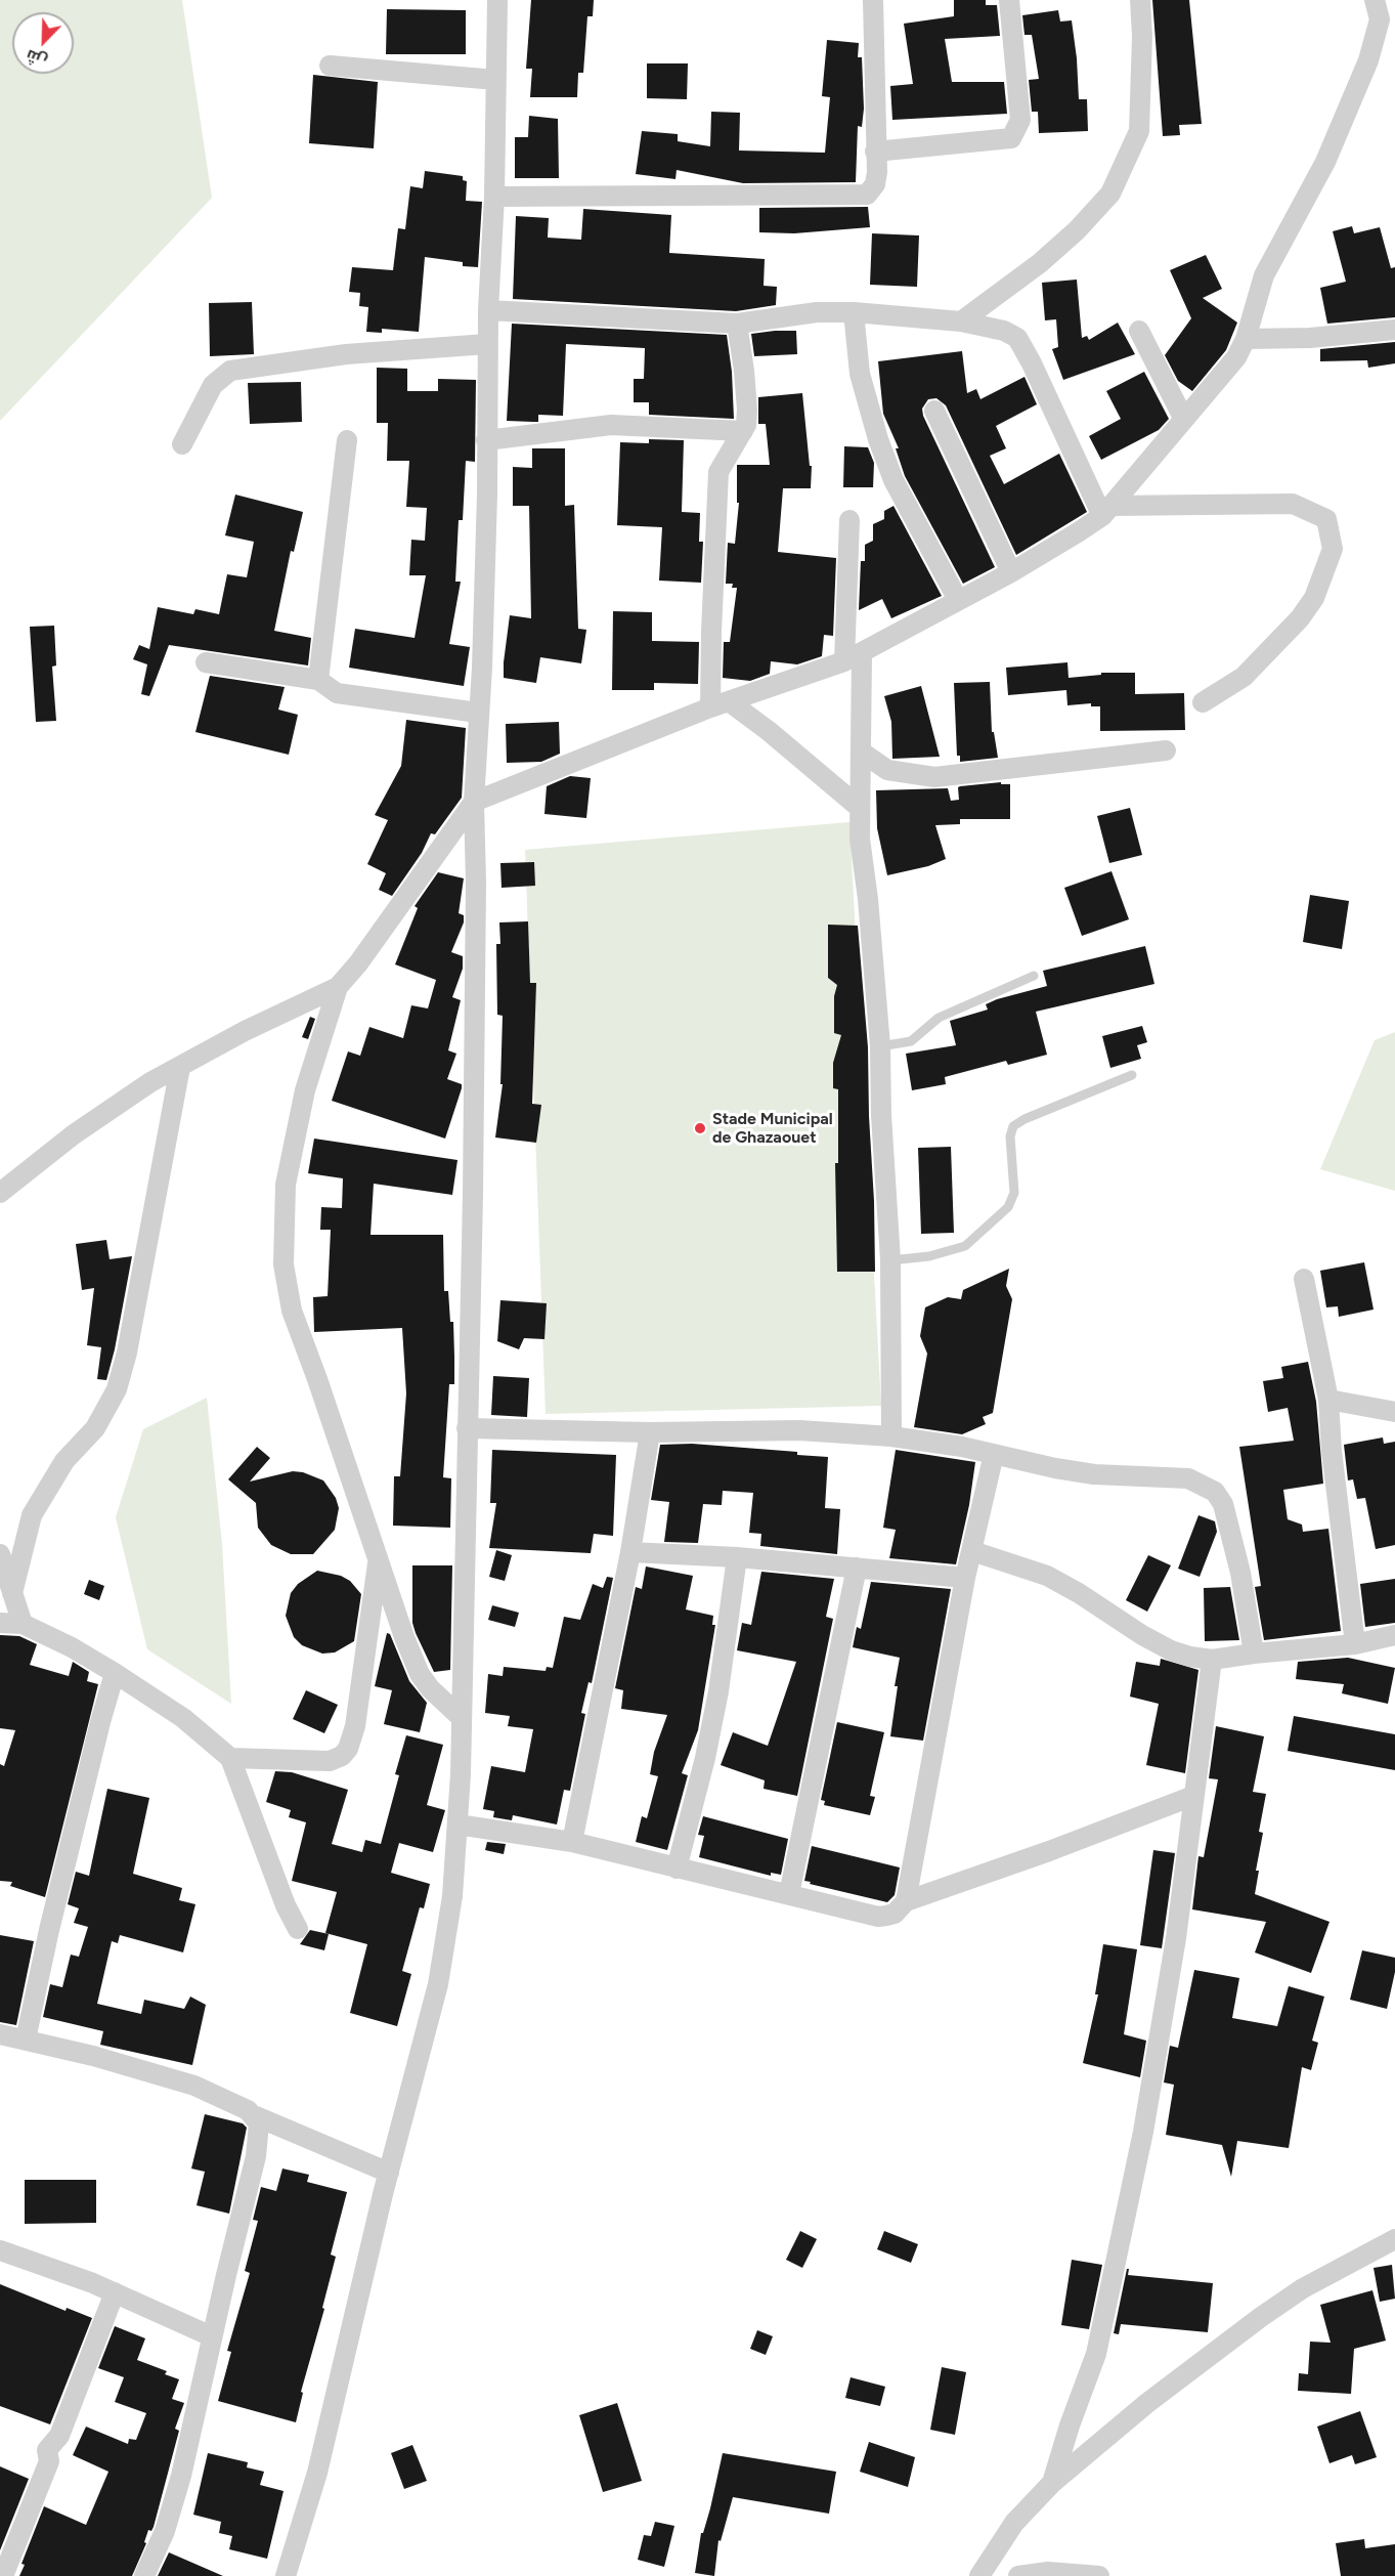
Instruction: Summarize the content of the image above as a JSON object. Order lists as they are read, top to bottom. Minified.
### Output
{"places":["Stade Municipal de Ghazaouet"],"north":"bottom left"}
